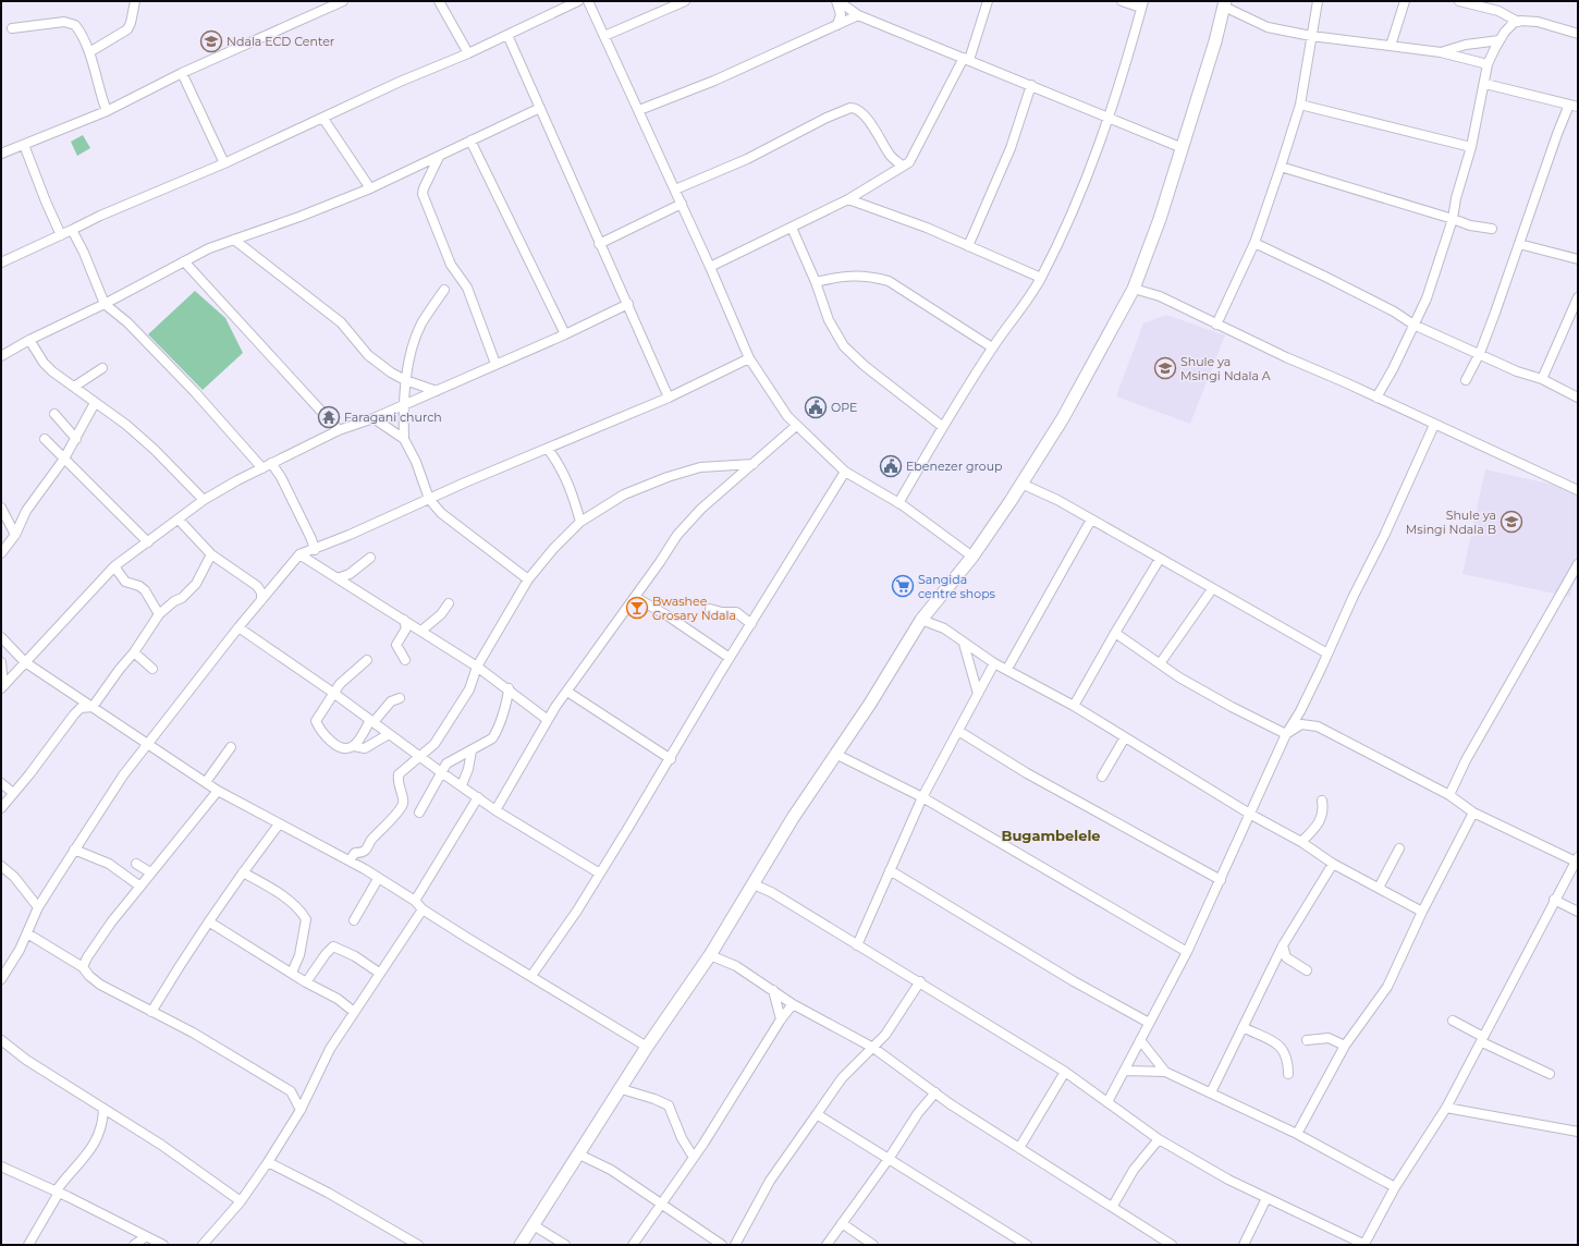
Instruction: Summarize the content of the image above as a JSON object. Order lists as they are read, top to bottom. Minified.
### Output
{"districts":["Bugambelele"],"places":{"school or university":["Ndala ECD Center","Shule ya Msingi Ndala A","Shule ya Msingi Ndala B"],"public building":["OPE","Ebenezer group"],"temple":["Faragani church"],"supermarket":["Sangida centre shops"],"bar":["Bwashee Grosary Ndala"]}}
